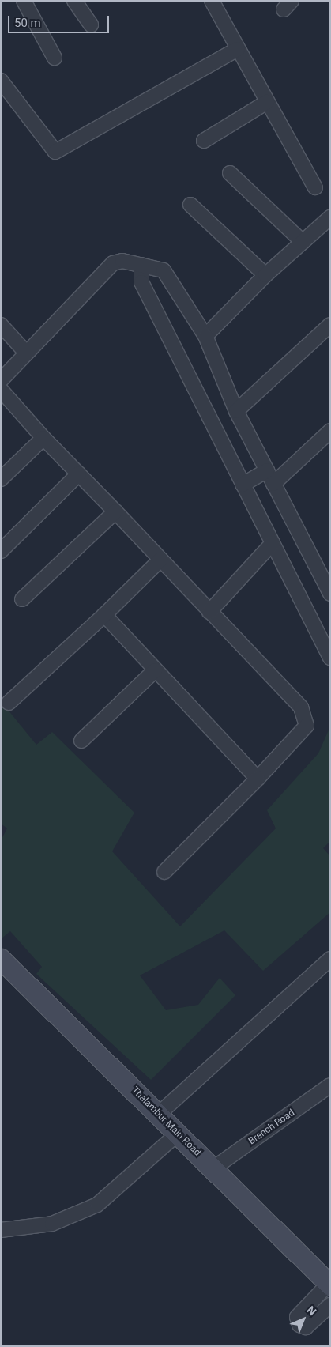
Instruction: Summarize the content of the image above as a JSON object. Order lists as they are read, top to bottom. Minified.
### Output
{"streets":{"street":["Thalambur Main Road","Branch Road"]},"crossings":[["Thalambur Main Road","Branch Road"]],"scale_bar":"50 m","north":"top right"}
